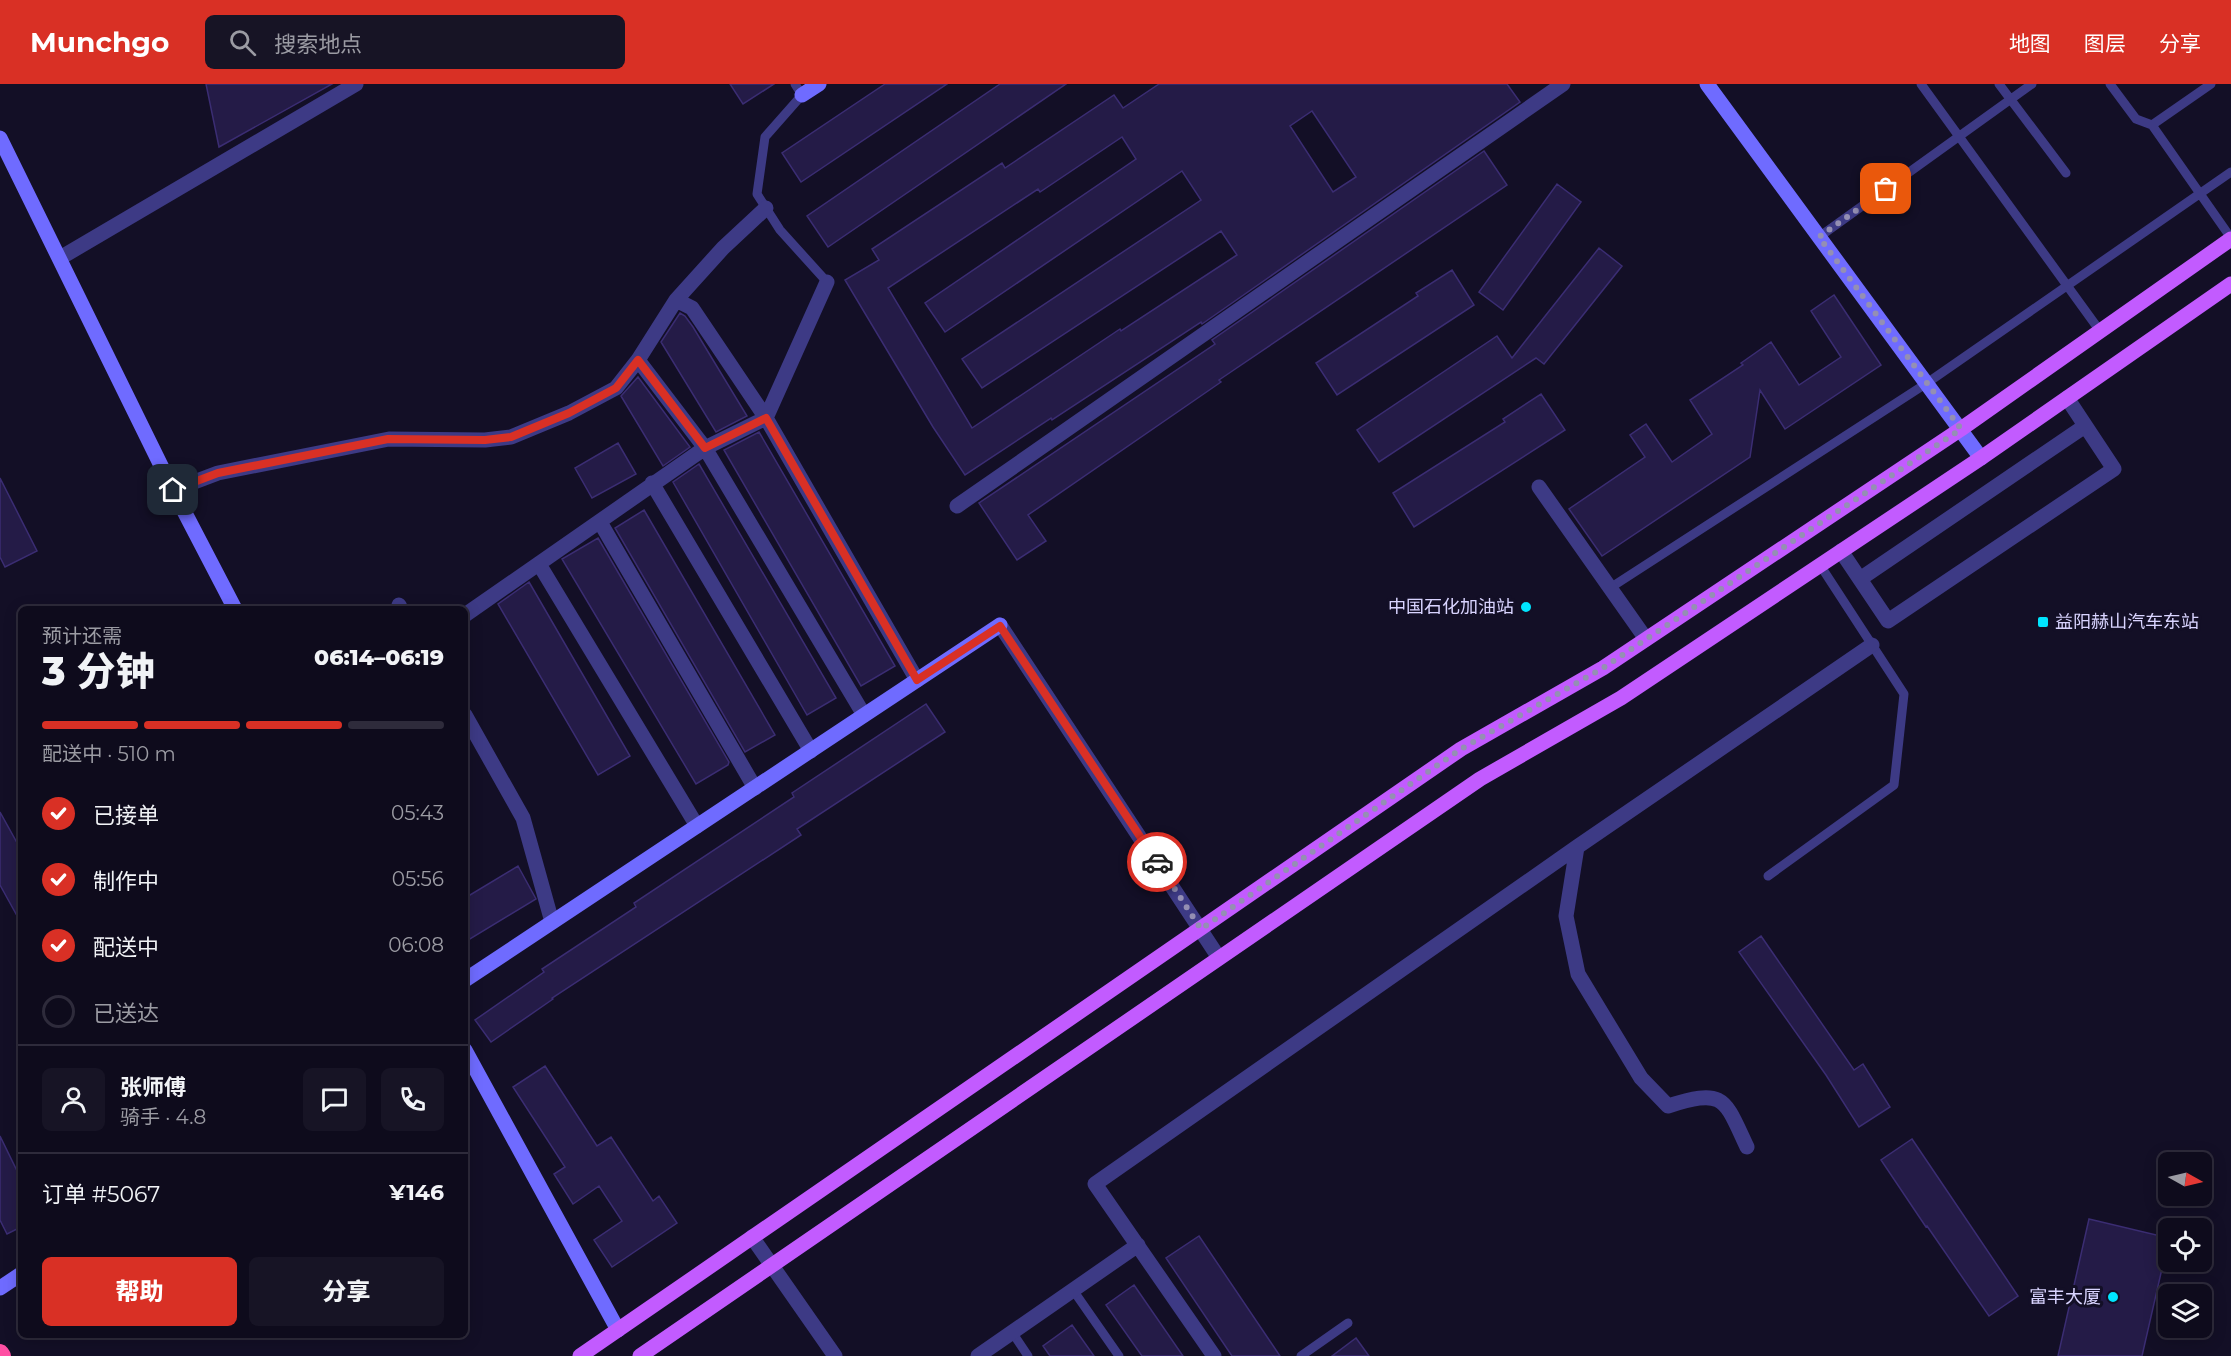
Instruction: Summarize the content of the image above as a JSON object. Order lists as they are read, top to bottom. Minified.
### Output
{"places":{"other":["中国石化加油站","富丰大厦"],"transit":["益阳赫山汽车东站"]},"north":"right","page":{"header":"Munchgo","search":"搜索地点","nav":["地图","图层","分享"],"heading":["3 分钟","预计还需","06:14–06:19"],"panel":["张师傅","骑手 · 4.8","订单 #5067","¥146"],"bar":"配送中 · 510 m","list":[["已接单","05:43"],["制作中","05:56"],["配送中","06:08"],"已送达"],"buttons":["帮助","分享"]}}
